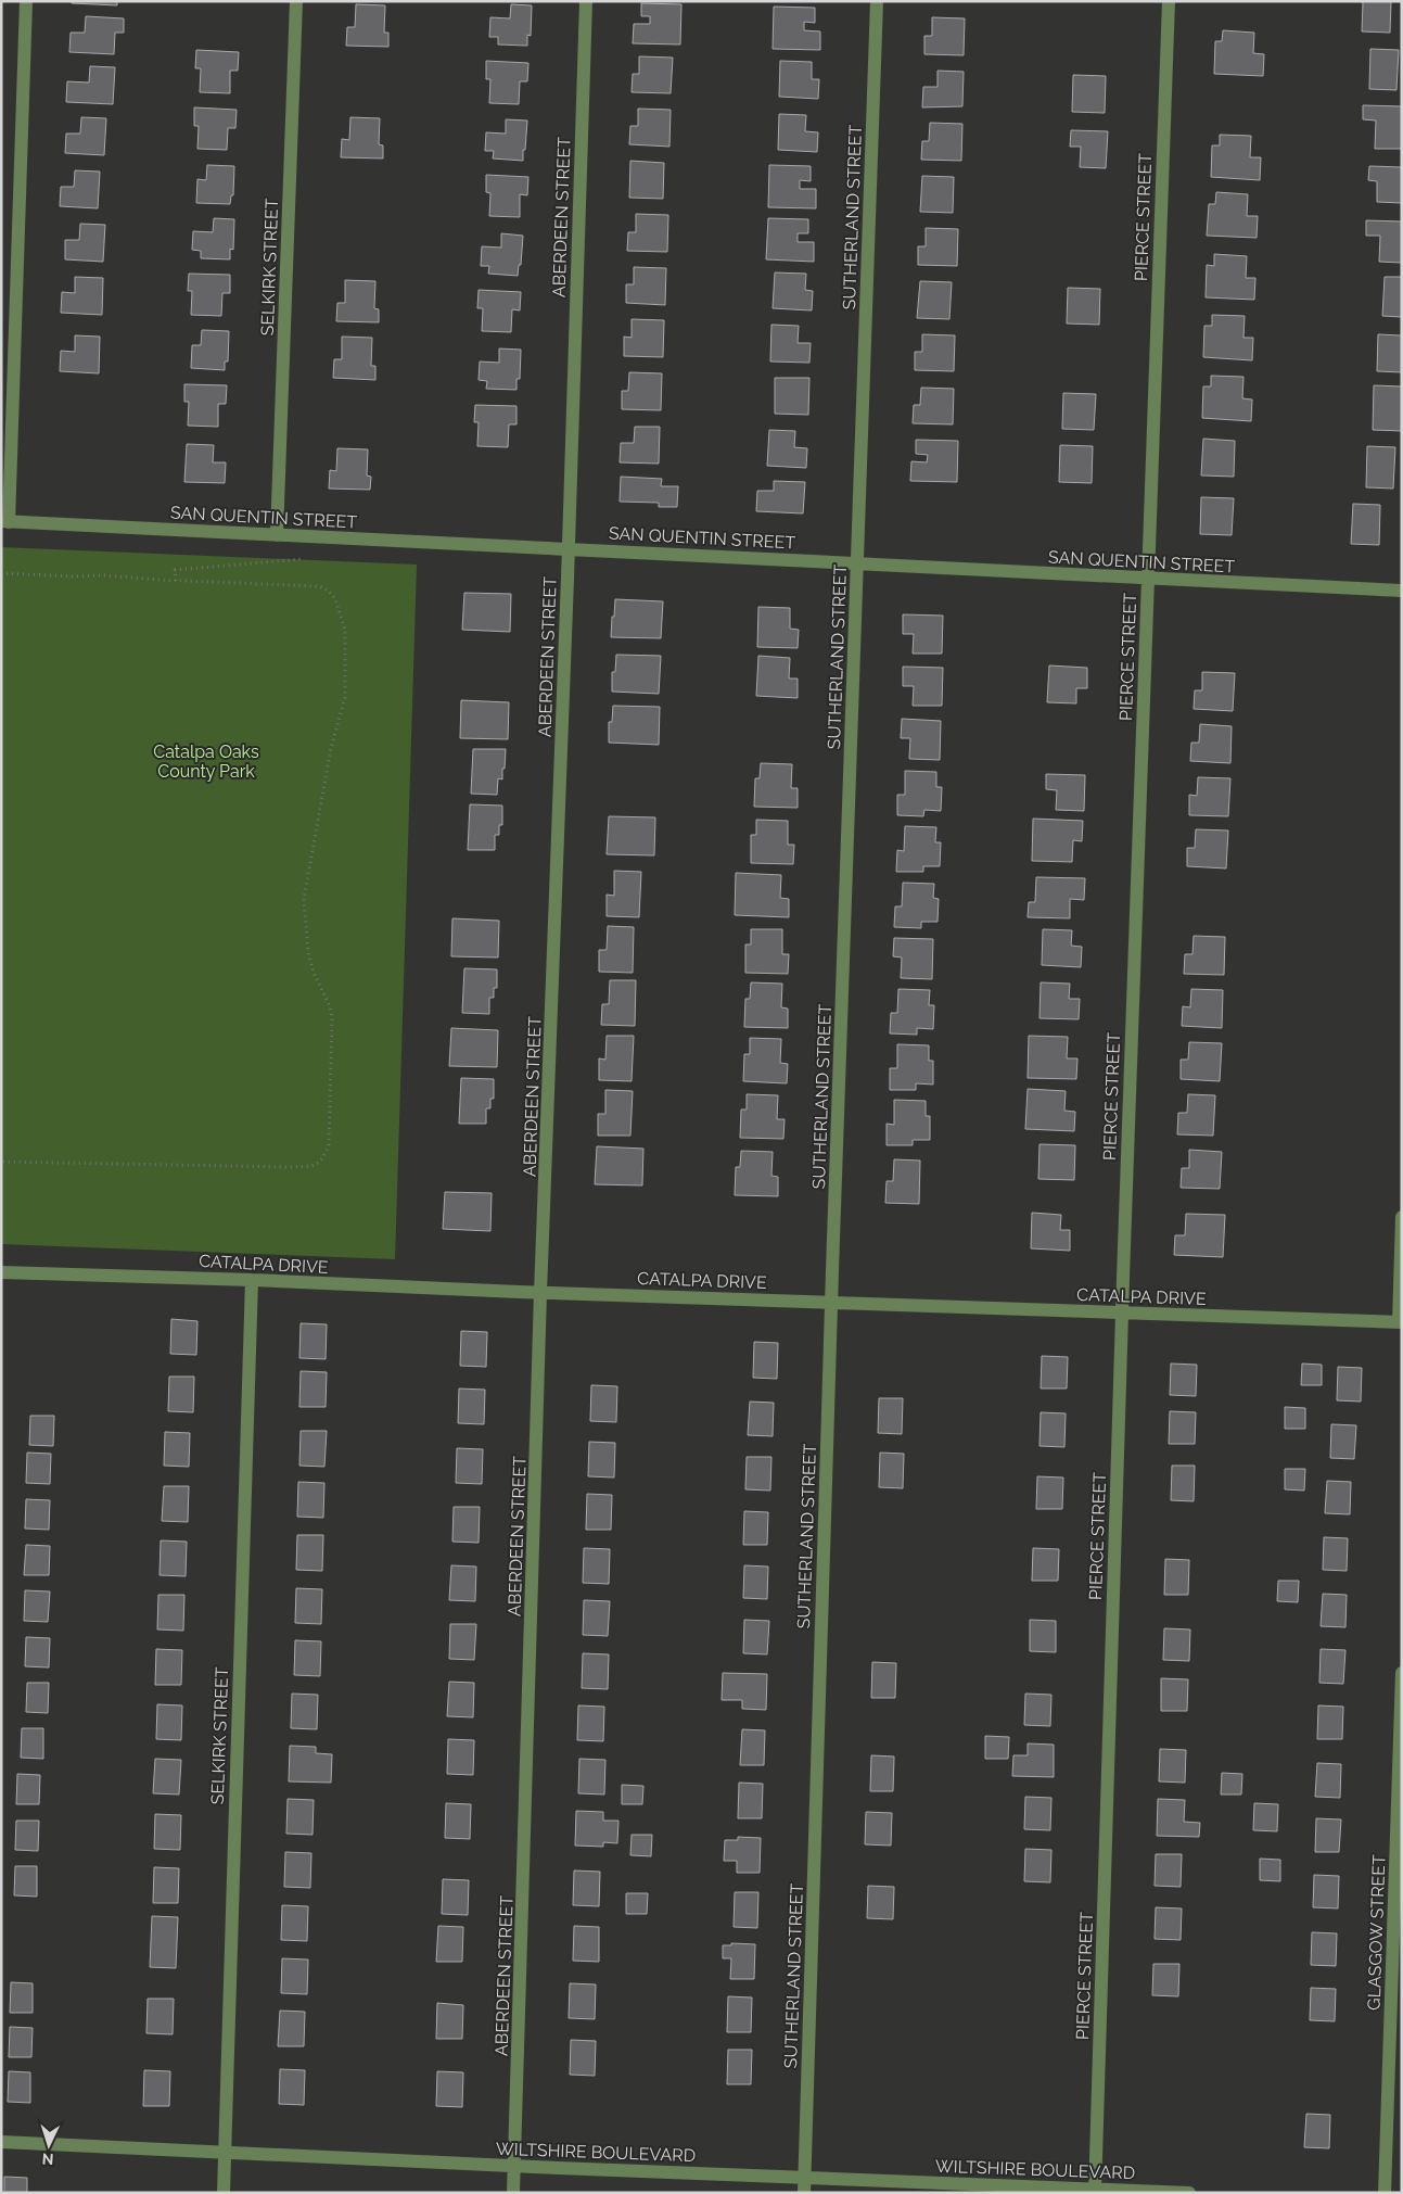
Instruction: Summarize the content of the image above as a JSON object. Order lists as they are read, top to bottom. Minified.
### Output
{"streets":{"street":["ABERDEEN STREET","SUTHERLAND STREET","PIERCE STREET","SELKIRK STREET","SAN QUENTIN STREET","CATALPA DRIVE","GLASGOW STREET","WILTSHIRE BOULEVARD"]},"crossings":[["ABERDEEN STREET","SAN QUENTIN STREET"],["ABERDEEN STREET","CATALPA DRIVE"],["ABERDEEN STREET","WILTSHIRE BOULEVARD"],["SUTHERLAND STREET","SAN QUENTIN STREET"],["SUTHERLAND STREET","CATALPA DRIVE"],["SUTHERLAND STREET","WILTSHIRE BOULEVARD"],["PIERCE STREET","SAN QUENTIN STREET"],["PIERCE STREET","CATALPA DRIVE"],["PIERCE STREET","WILTSHIRE BOULEVARD"],["SELKIRK STREET","SAN QUENTIN STREET"],["SELKIRK STREET","CATALPA DRIVE"],["SELKIRK STREET","WILTSHIRE BOULEVARD"]],"parks":["Catalpa Oaks County Park"],"north":"bottom"}
